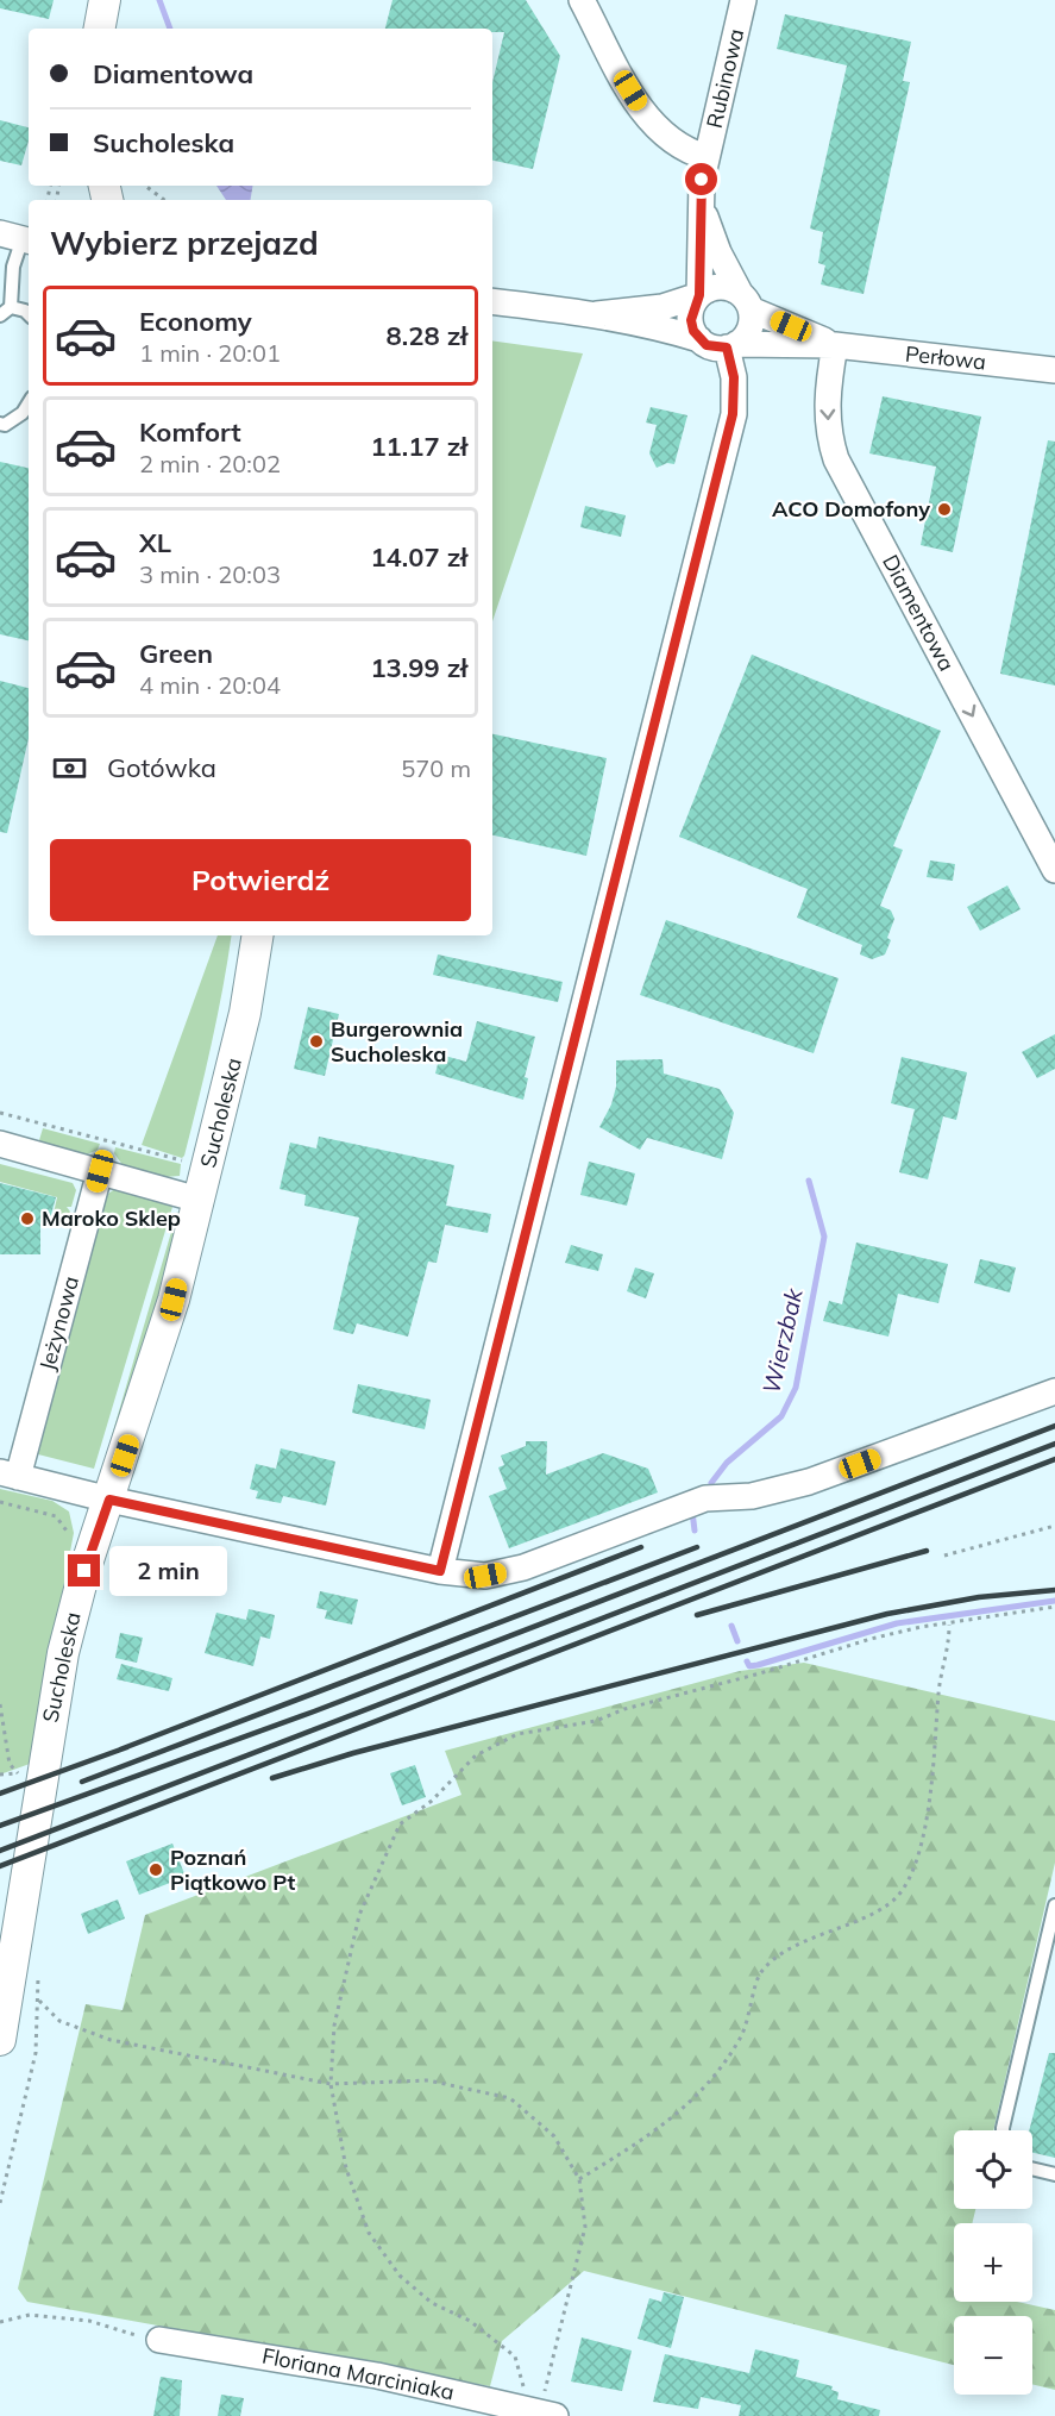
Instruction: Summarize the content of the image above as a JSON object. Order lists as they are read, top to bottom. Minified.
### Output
{"streets":{"street":["Rubinowa","Perłowa","Diamentowa","Sucholeska","Jeżynowa","Floriana Marciniaka"]},"crossings":[["Perłowa","Diamentowa"]],"one_way":["Diamentowa"],"water":["Wierzbak"],"places":["ACO Domofony","Burgerownia Sucholeska","Maroko Sklep","Poznań Piątkowo Pt"],"page":{"banner":["Diamentowa","Sucholeska"],"heading":"Wybierz przejazd","list":[{"name":"Economy","note":"1 min · 20:01","value":"8.28 zł"},{"name":"Komfort","note":"2 min · 20:02","value":"11.17 zł"},{"name":"XL","note":"3 min · 20:03","value":"14.07 zł"},{"name":"Green","note":"4 min · 20:04","value":"13.99 zł"}],"pay":["Gotówka","570 m"],"buttons":"Potwierdź","bubble":"2 min","map_buttons":["+","−"]}}
